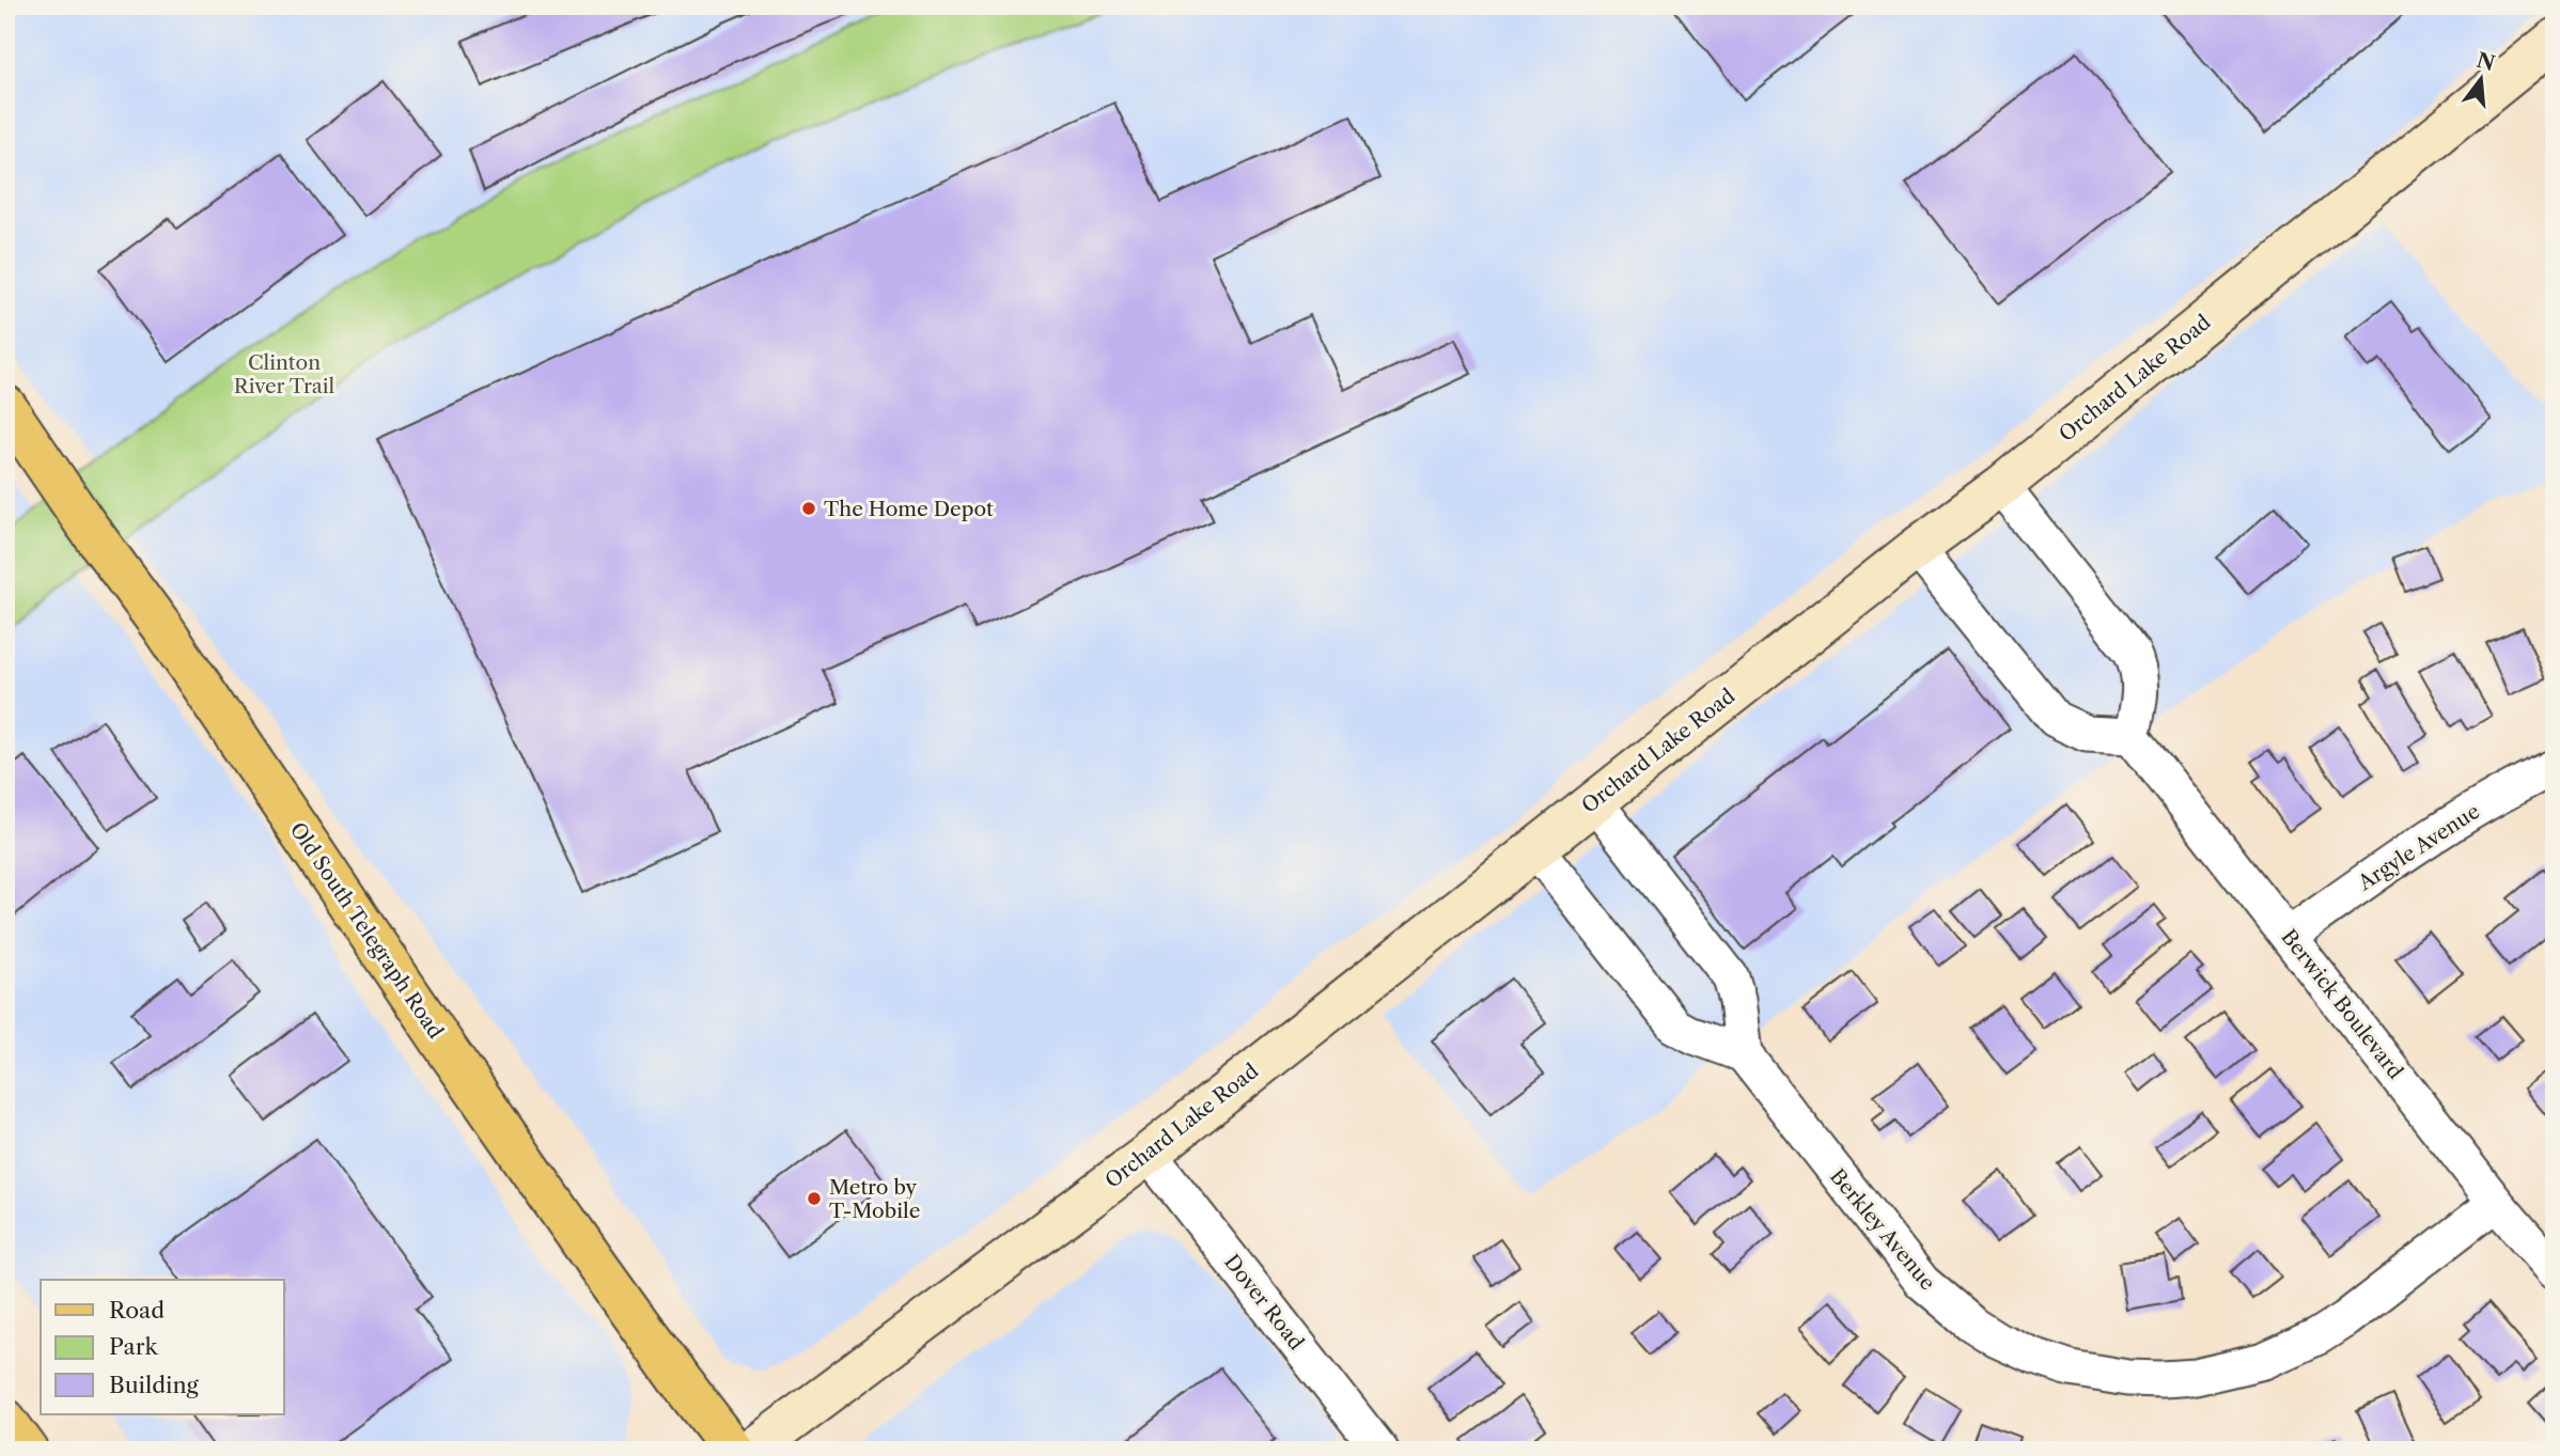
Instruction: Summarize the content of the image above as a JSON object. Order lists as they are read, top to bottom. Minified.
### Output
{"streets":{"main road":["Orchard Lake Road","Old South Telegraph Road"],"street":["Argyle Avenue","Berwick Boulevard","Berkley Avenue","Dover Road"]},"crossings":[["Orchard Lake Road","Dover Road"],["Argyle Avenue","Berwick Boulevard"],["Berwick Boulevard","Berkley Avenue"]],"parks":["Clinton River Trail"],"places":["The Home Depot","Metro by T-Mobile"],"legend":["Road","Park","Building"],"north":"top"}
